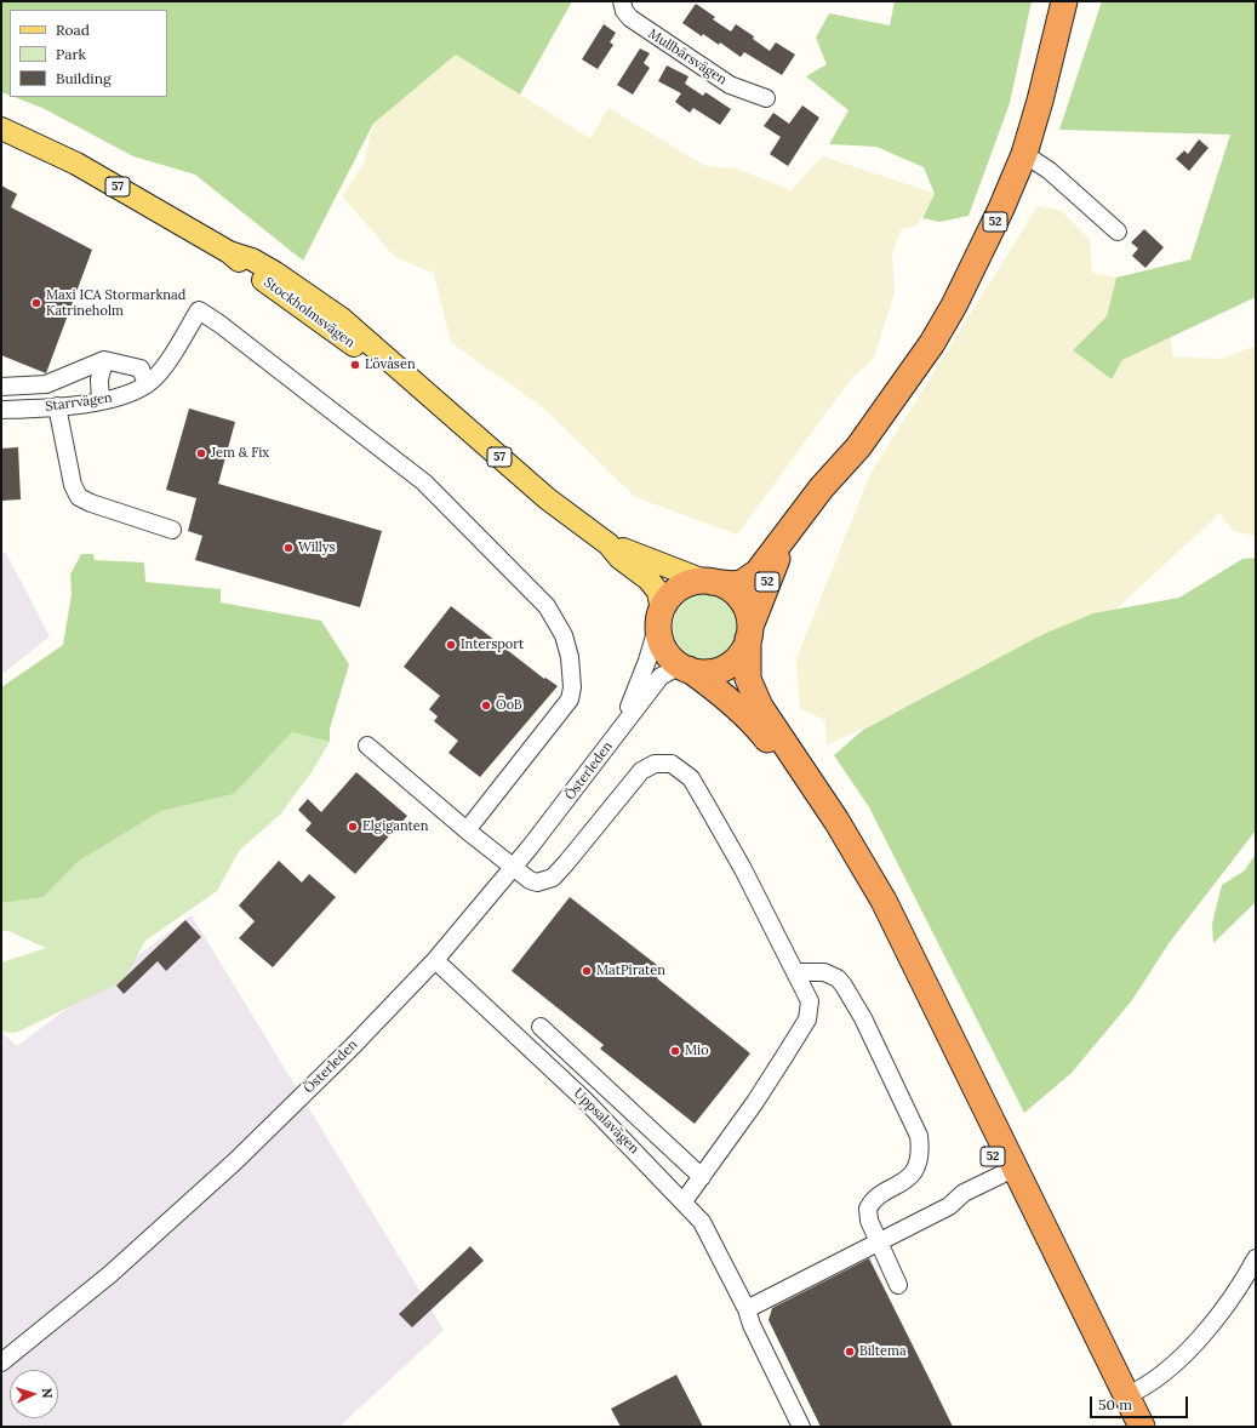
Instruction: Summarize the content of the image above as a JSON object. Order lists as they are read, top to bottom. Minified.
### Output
{"streets":{"highway":["52"],"main road":["57","Stockholmsvägen"],"street":["Mullbärsvägen","Starrvägen","Österleden","Uppsalavägen"]},"crossings":[["52","Stockholmsvägen"],["52","Österleden"],["Stockholmsvägen","Österleden"],["Österleden","Uppsalavägen"]],"places":["Maxi ICA Stormarknad Katrineholm","Lövåsen","Jem & Fix","Willys","Intersport","ÖoB","Elgiganten","MatPiraten","Mio","Biltema"],"legend":["Road","Park","Building"],"scale_bar":"50 m","north":"right"}
